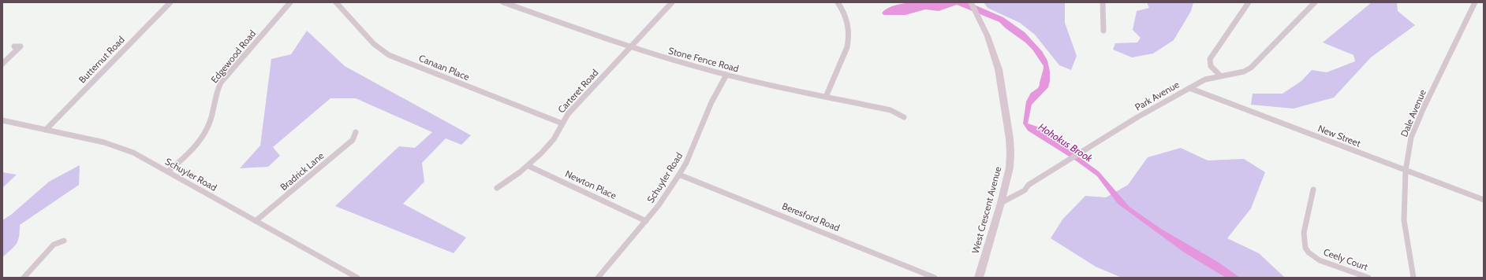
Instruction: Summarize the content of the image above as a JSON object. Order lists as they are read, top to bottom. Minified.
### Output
{"streets":{"main road":["West Crescent Avenue"],"street":["Edgewood Road","Butternut Road","Stone Fence Road","Canaan Place","Carteret Road","Park Avenue","Dale Avenue","New Street","Bradrick Lane","Schuyler Road","Newton Place","Beresford Road","Ceely Court"]},"crossings":[["Edgewood Road","Schuyler Road"],["Butternut Road","Schuyler Road"],["Stone Fence Road","Carteret Road"],["Stone Fence Road","Schuyler Road"],["Canaan Place","Carteret Road"],["Carteret Road","Newton Place"],["Park Avenue","New Street"],["Park Avenue","West Crescent Avenue"],["Dale Avenue","New Street"],["Bradrick Lane","Schuyler Road"],["Schuyler Road","Newton Place"],["Schuyler Road","Beresford Road"]],"water":["Hohokus Brook"]}
